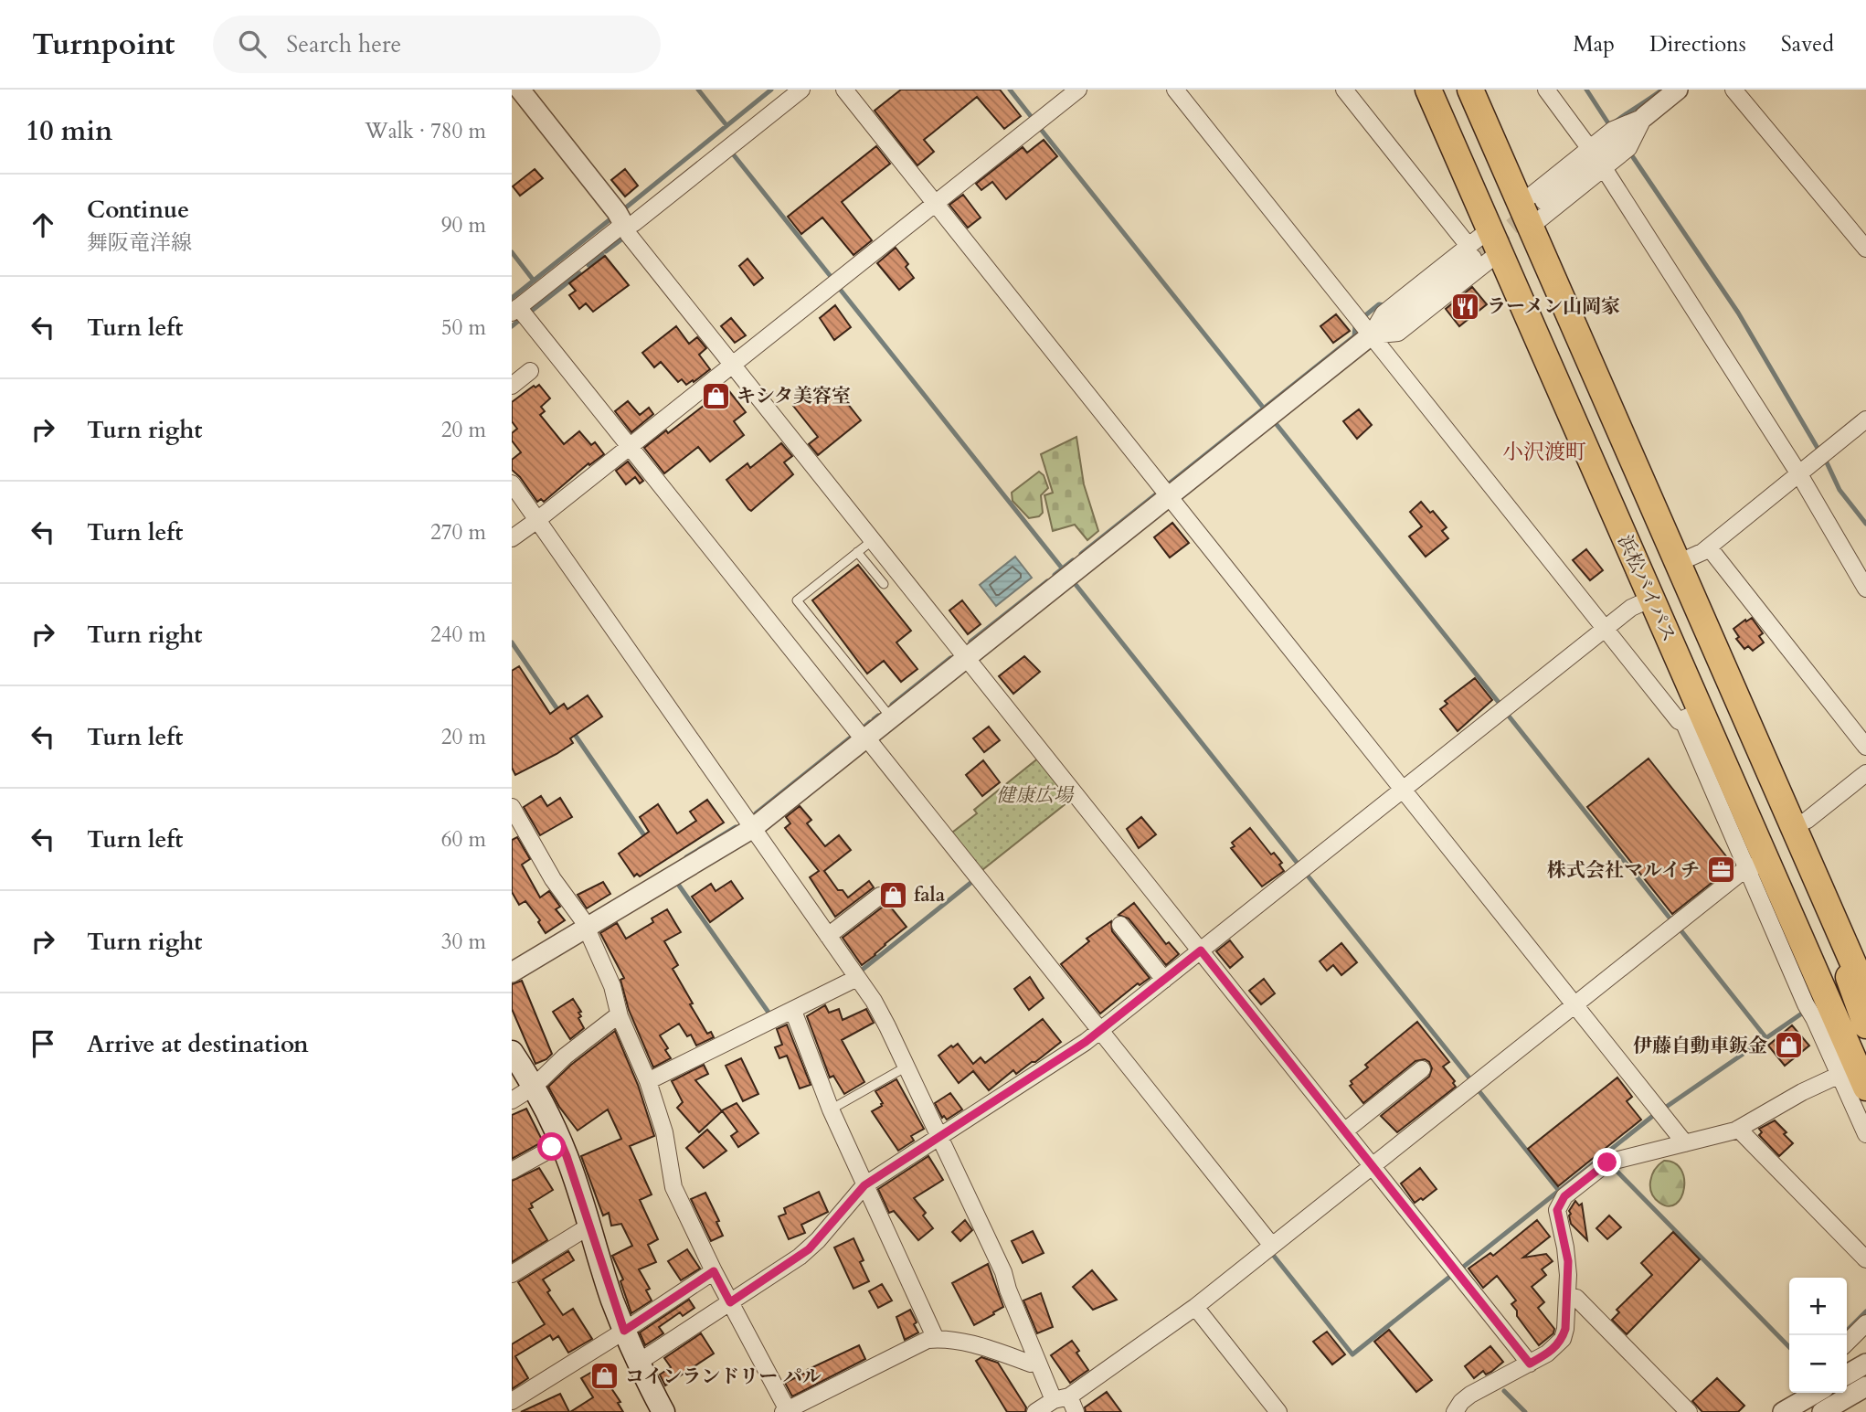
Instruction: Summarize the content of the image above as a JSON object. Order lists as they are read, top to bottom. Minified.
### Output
{"streets":{"highway":["浜松バイパス"]},"districts":["小沢渡町"],"parks":["健康広場"],"places":{"restaurant":["ラーメン山岡家"],"shop":["キシタ美容室","fala","伊藤自動車鈑金","コインランドリー パル"],"office":["株式会社マルイチ"]},"page":{"header":"Turnpoint","search":"Search here","nav":["Map","Directions","Saved"],"heading":["10 min","Walk · 780 m"],"list":[["Continue","舞阪竜洋線","90 m"],["Turn left","50 m"],["Turn right","20 m"],["Turn left","270 m"],["Turn right","240 m"],["Turn left","20 m"],["Turn left","60 m"],["Turn right","30 m"],"Arrive at destination"],"map_buttons":["+","−"]}}
